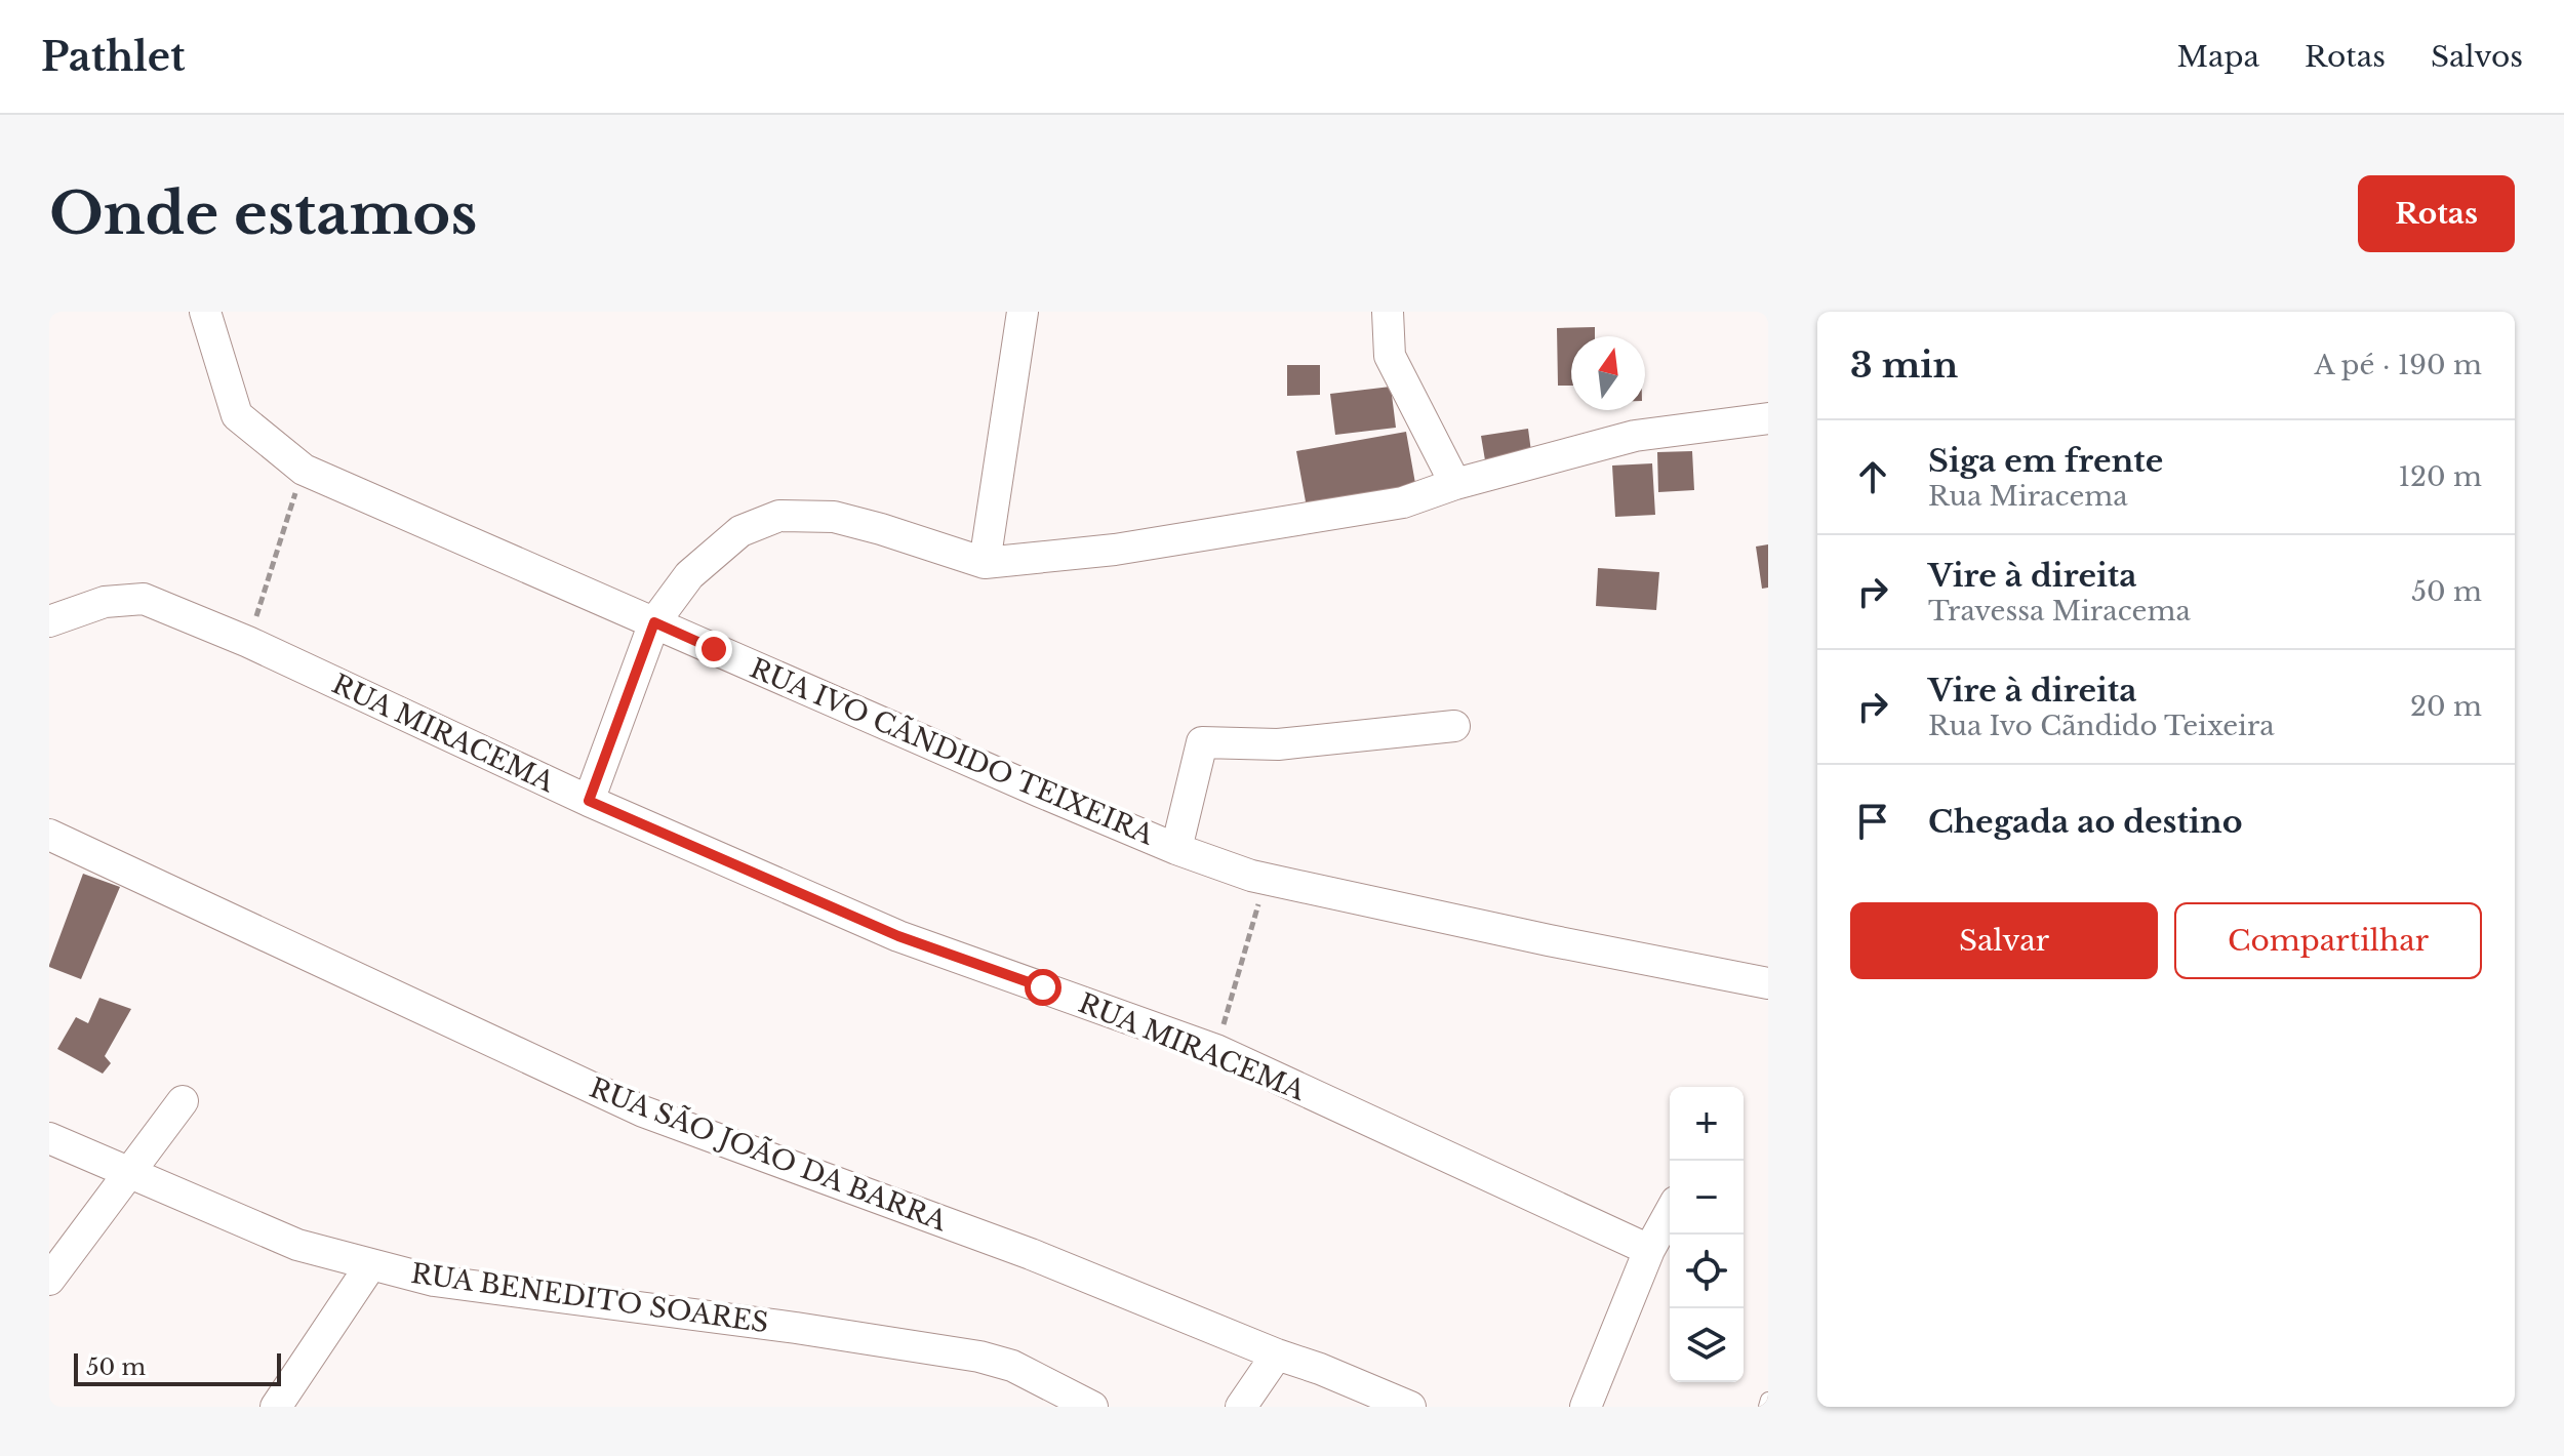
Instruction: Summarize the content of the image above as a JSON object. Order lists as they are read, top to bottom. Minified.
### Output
{"streets":{"street":["RUA MIRACEMA","RUA IVO CÃNDIDO TEIXEIRA","RUA SÃO JOÃO DA BARRA","RUA BENEDITO SOARES"]},"scale_bar":"50 m","north":"top","page":{"header":"Pathlet","nav":["Mapa","Rotas","Salvos"],"buttons":["Rotas",["Salvar","Compartilhar"]],"title":"Onde estamos","heading":["3 min","A pé · 190 m"],"list":[["Siga em frente","Rua Miracema","120 m"],["Vire à direita","Travessa Miracema","50 m"],["Vire à direita","Rua Ivo Cãndido Teixeira","20 m"],"Chegada ao destino"],"map_buttons":["+","−"],"scale":"50 m"}}
